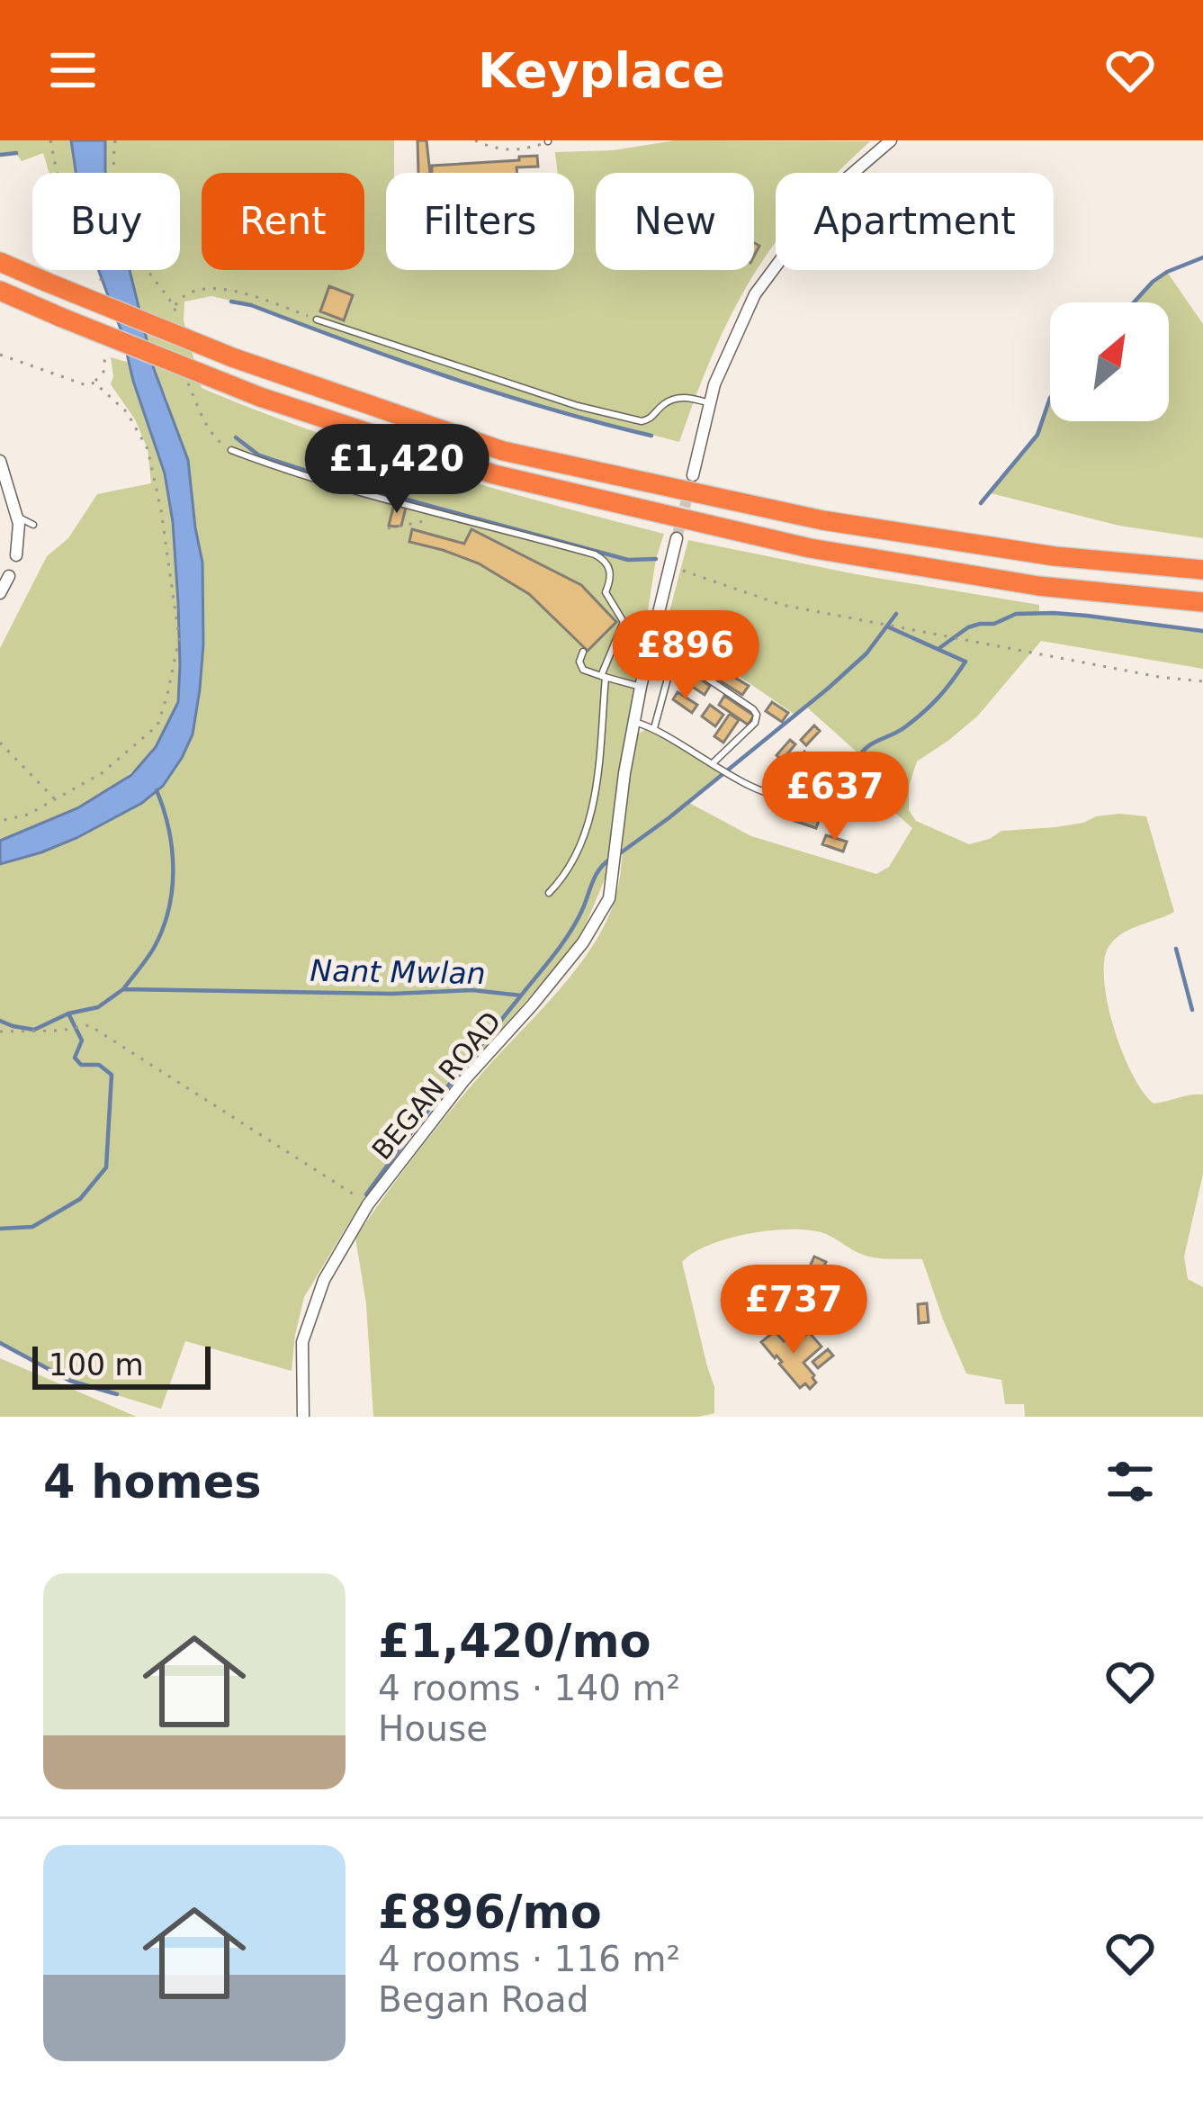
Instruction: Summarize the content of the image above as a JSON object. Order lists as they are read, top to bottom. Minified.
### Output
{"streets":{"street":["BEGAN ROAD"]},"water":["Nant Mwlan"],"scale_bar":"100 m","north":"top right","page":{"header":"Keyplace","chip":["Buy","Rent","Filters","New","Apartment"],"price":["£1,420","£896","£637","£737"],"scale":"100 m","heading":"4 homes","list":[{"name":"£1,420/mo","note":"4 rooms · 140 m² · House"},{"name":"£896/mo","note":"4 rooms · 116 m² · Began Road"}]}}
